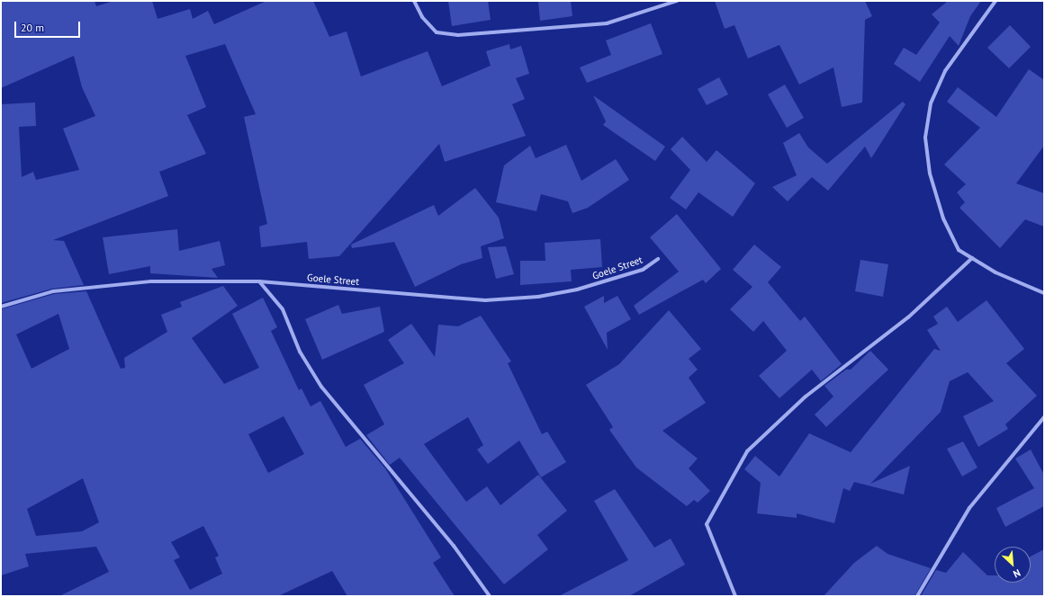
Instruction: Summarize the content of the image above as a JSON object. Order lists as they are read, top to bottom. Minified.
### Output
{"streets":{"street":["Goele Street"]},"scale_bar":"20 m","north":"bottom right"}
